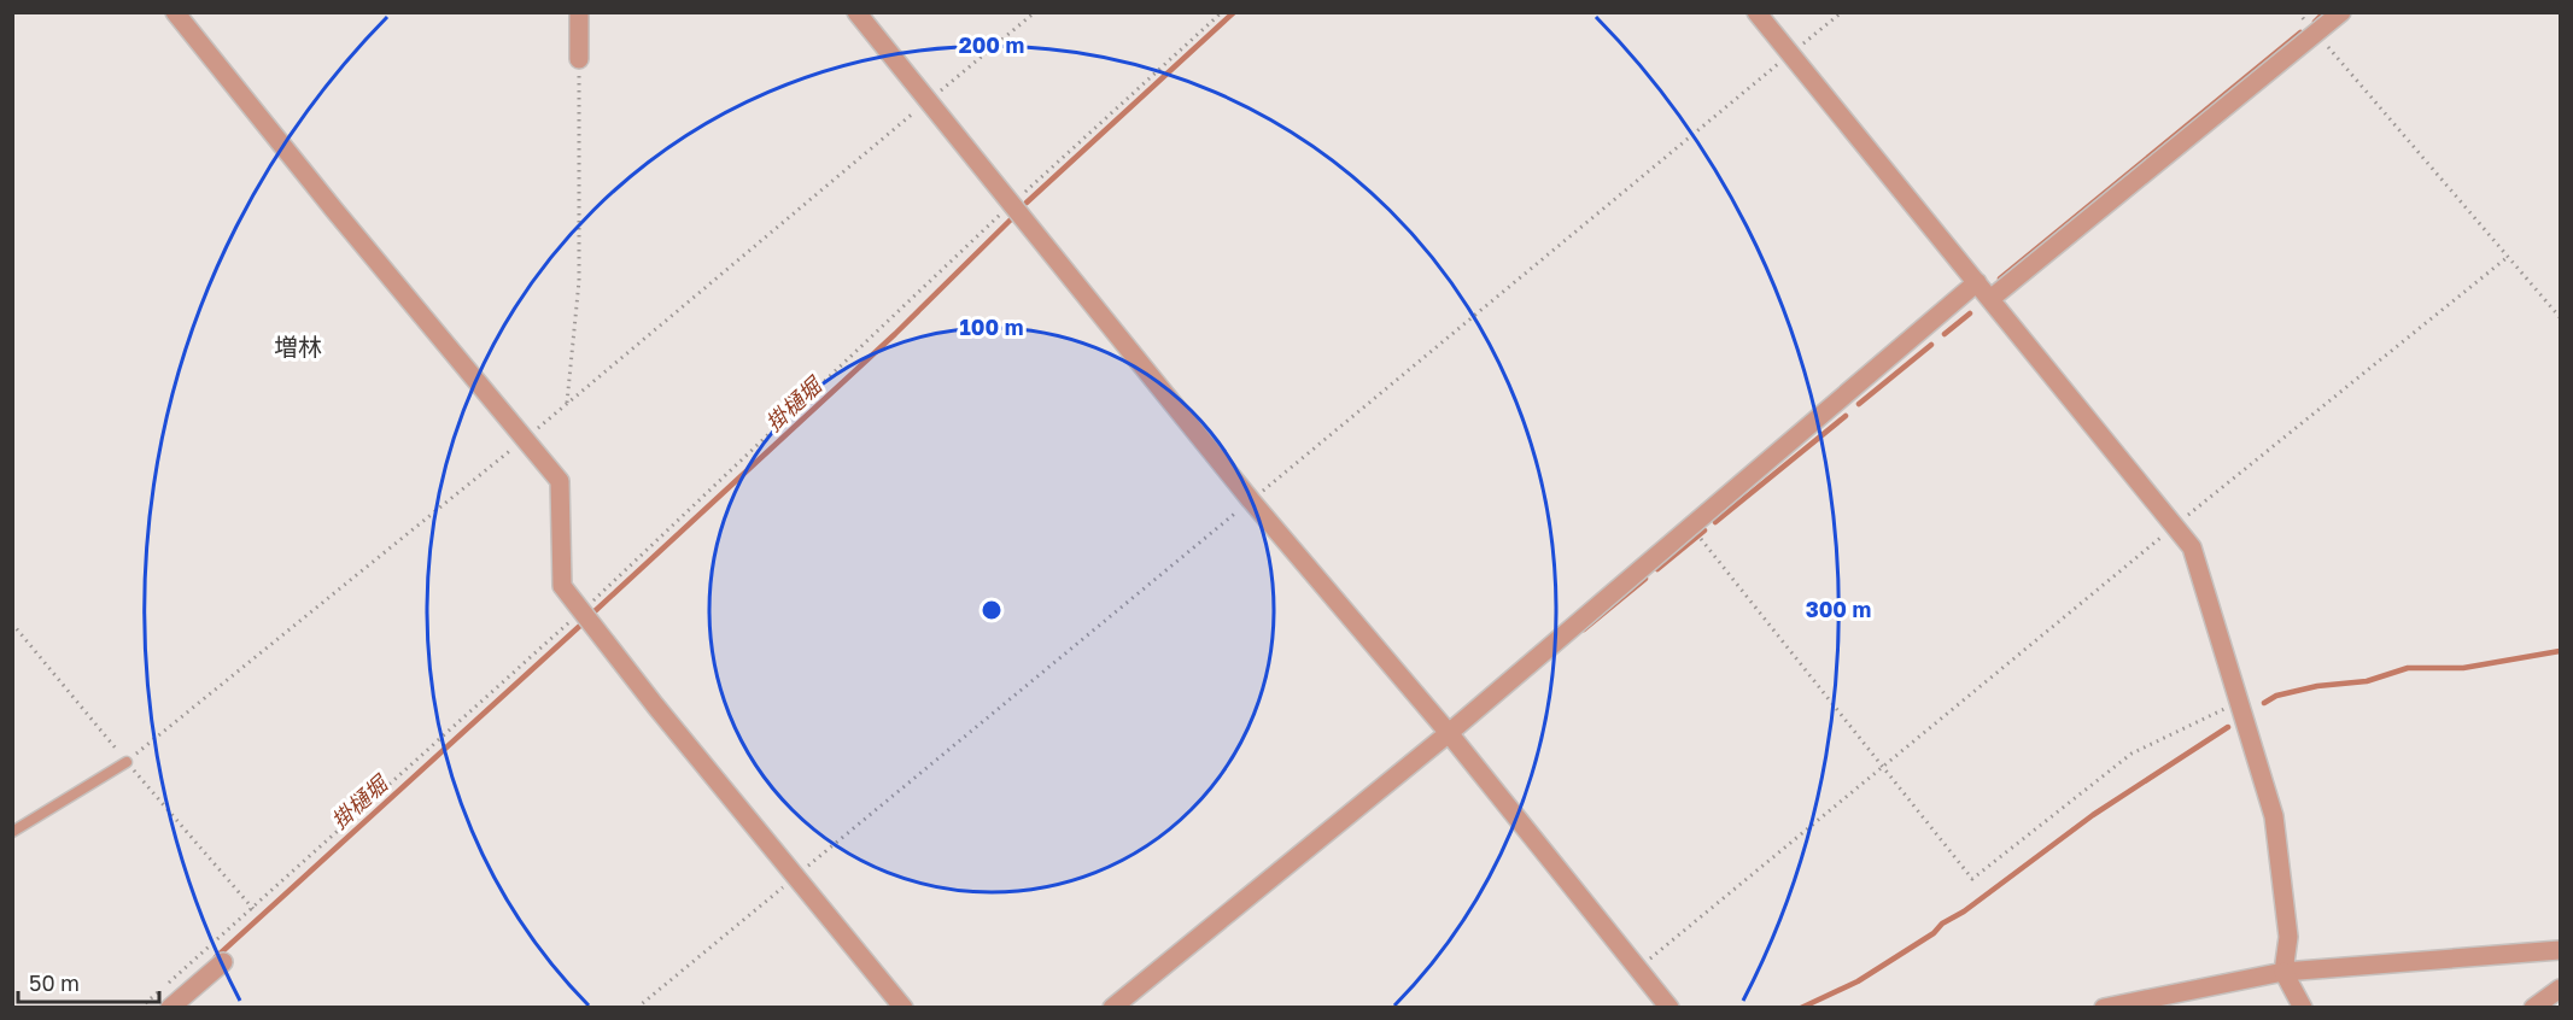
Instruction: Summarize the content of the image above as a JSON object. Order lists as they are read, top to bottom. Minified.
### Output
{"districts":["増林"],"water":["掛樋堀"],"scale_bar":"50 m","rings":["200 m","100 m","300 m"]}
